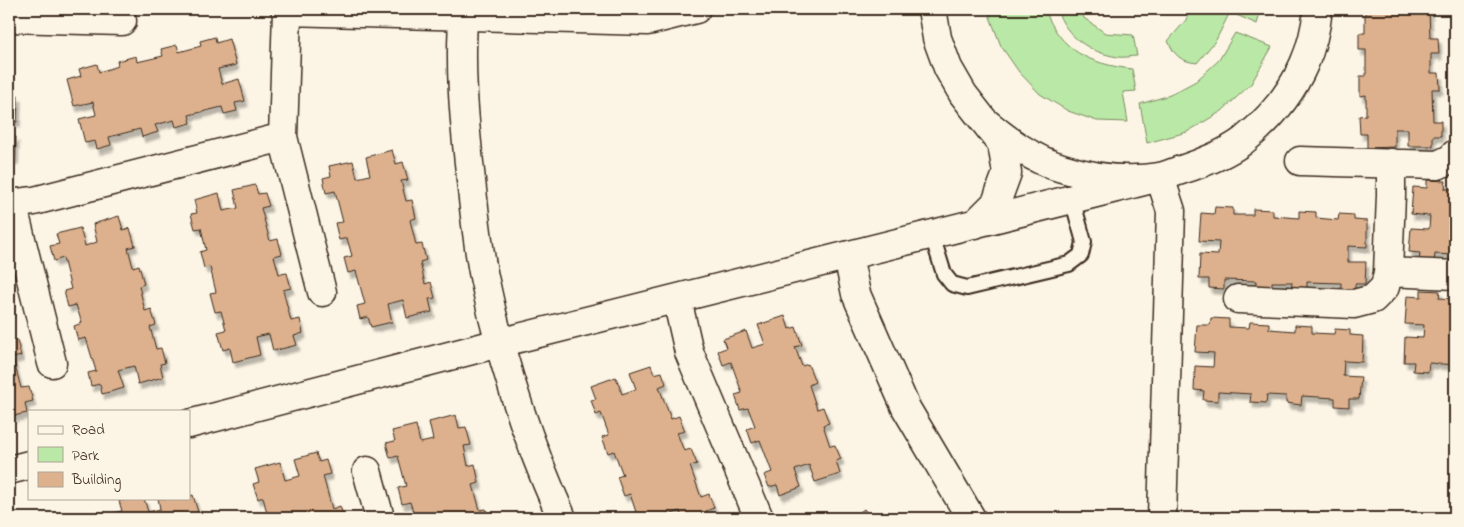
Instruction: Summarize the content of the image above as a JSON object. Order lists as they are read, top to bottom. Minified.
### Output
{"legend":["Road","Park","Building"]}
